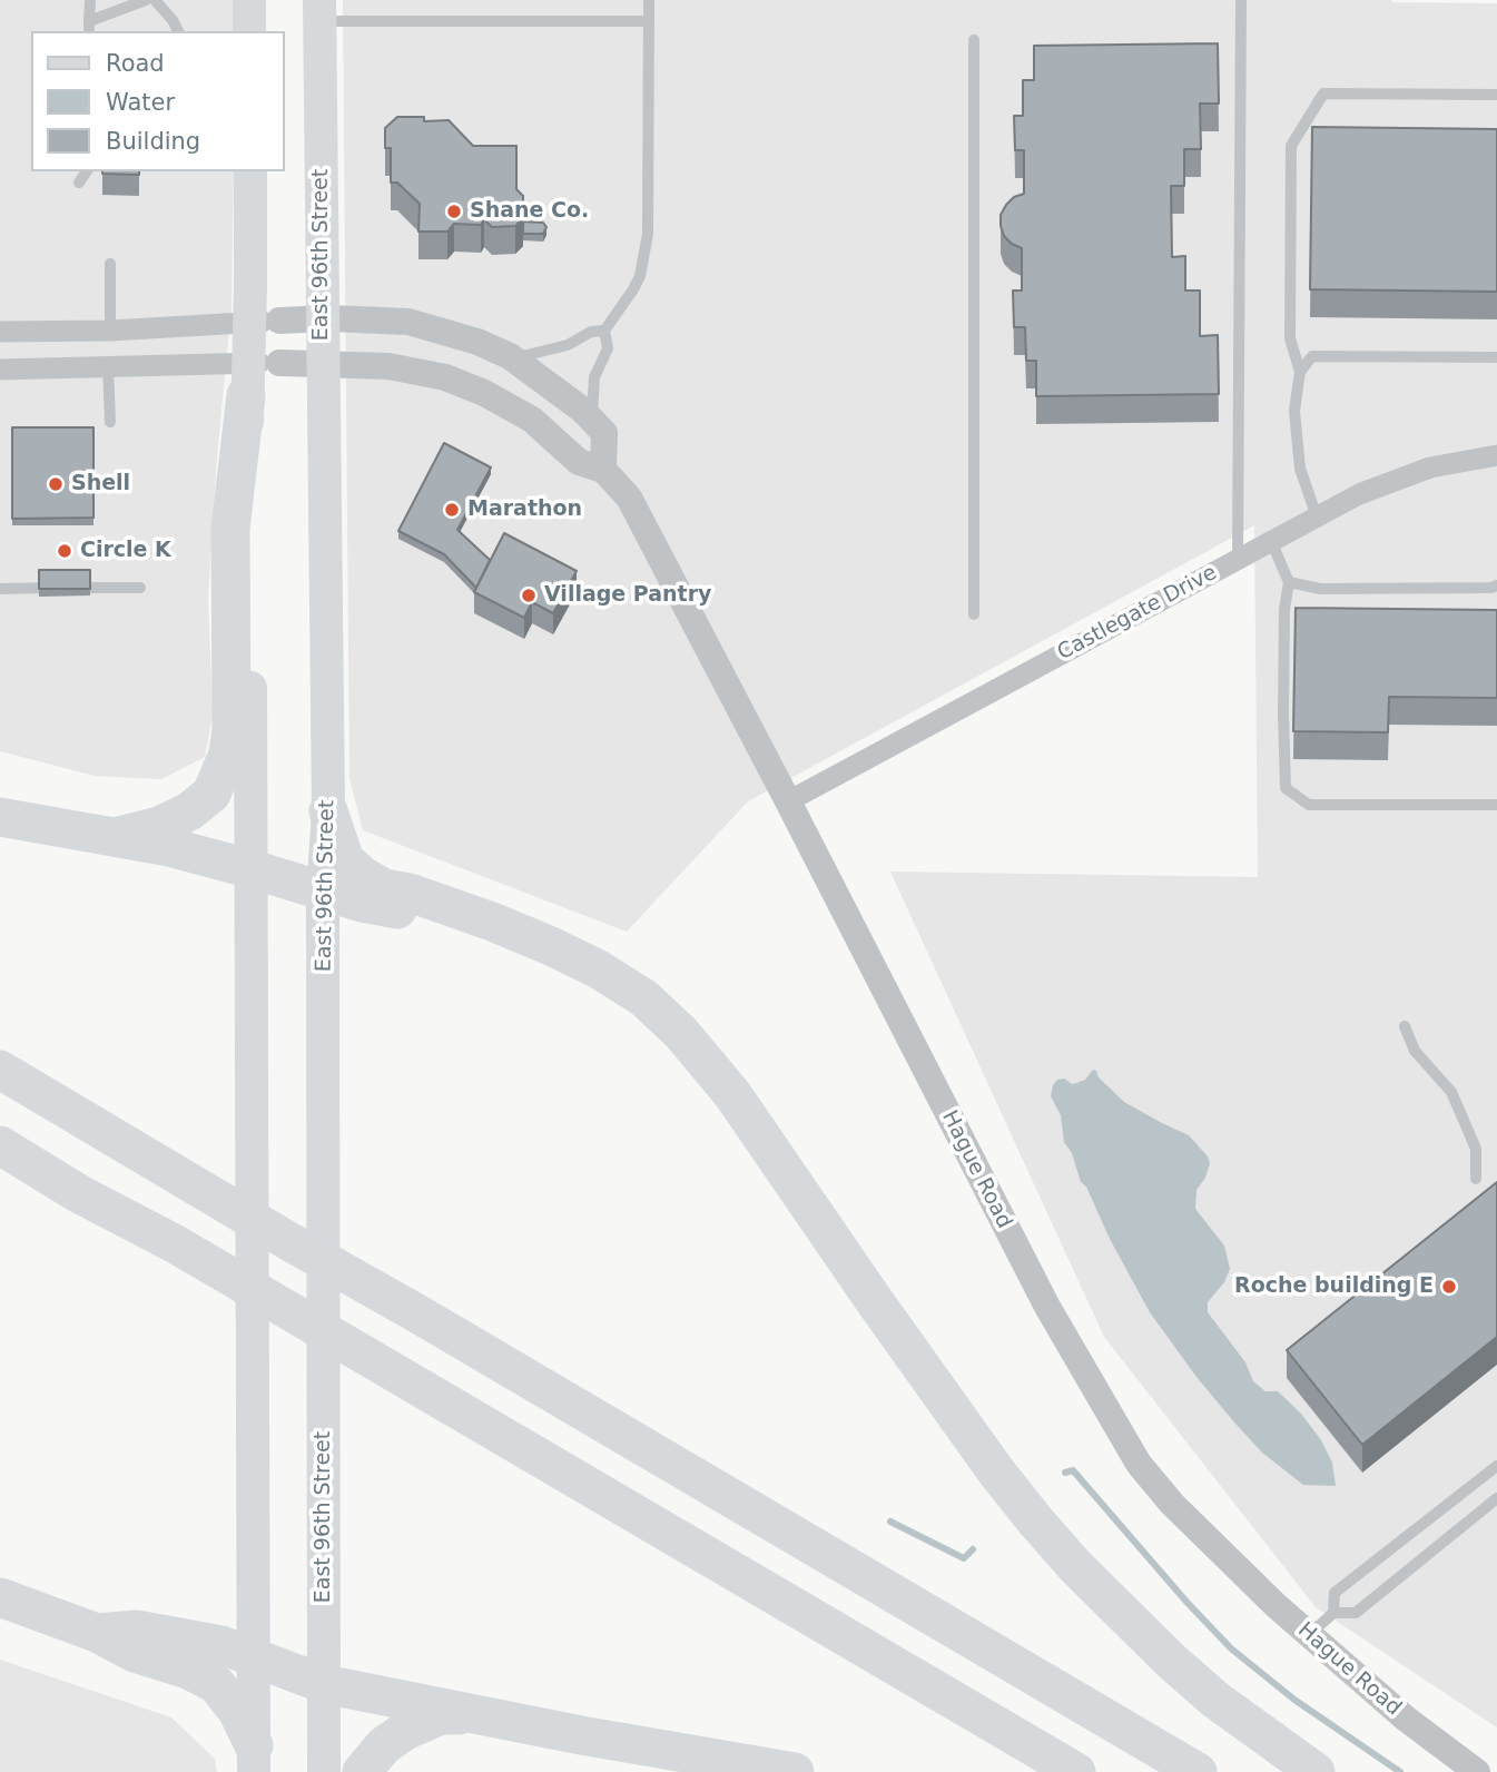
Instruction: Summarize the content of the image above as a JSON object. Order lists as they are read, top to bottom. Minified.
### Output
{"streets":{"main road":["East 96th Street"],"street":["Castlegate Drive","Hague Road"]},"crossings":[["East 96th Street","Hague Road"],["Castlegate Drive","Hague Road"]],"places":["Shane Co.","Shell","Marathon","Circle K","Village Pantry","Roche building E"],"legend":["Road","Water","Building"]}
